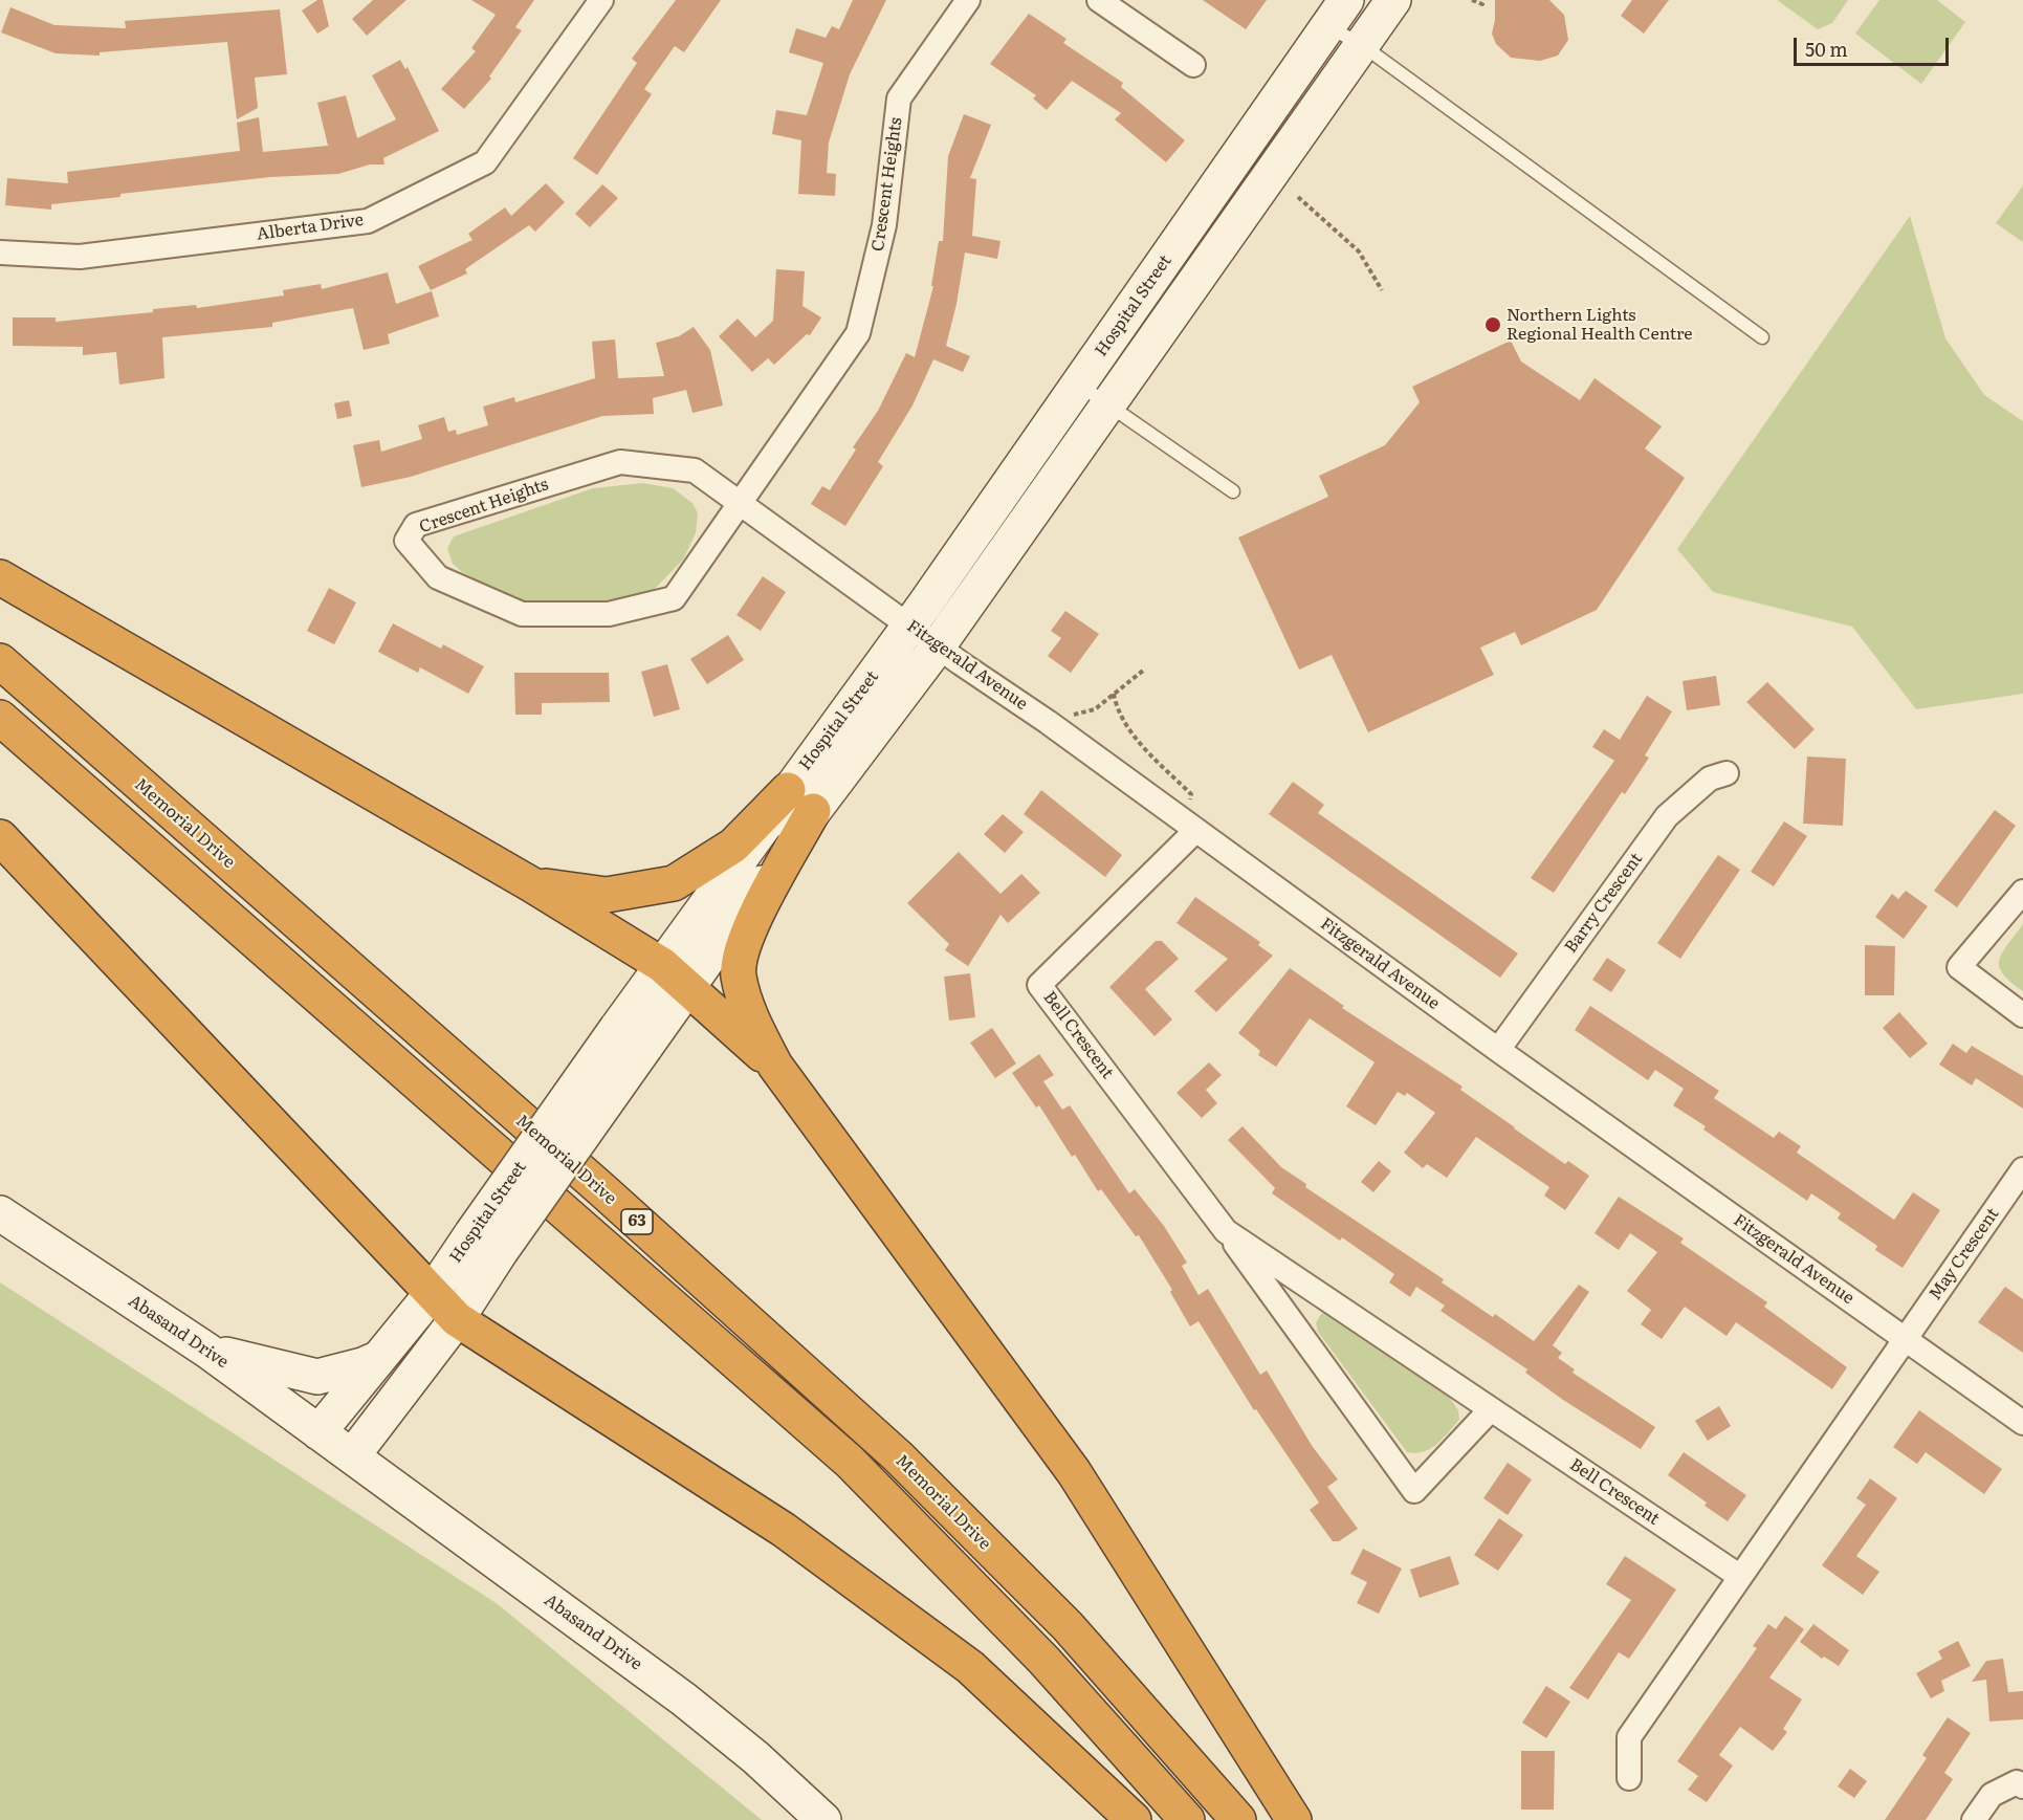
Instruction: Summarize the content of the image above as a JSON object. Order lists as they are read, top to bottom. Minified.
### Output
{"streets":{"highway":["Memorial Drive","63"],"main road":["Hospital Street","Abasand Drive"],"street":["Crescent Heights","Alberta Drive","Fitzgerald Avenue","Barry Crescent","Bell Crescent","May Crescent"]},"crossings":[["Crescent Heights","Fitzgerald Avenue"],["Hospital Street","Fitzgerald Avenue"],["Hospital Street","Abasand Drive"],["Fitzgerald Avenue","Barry Crescent"],["Fitzgerald Avenue","Bell Crescent"],["Fitzgerald Avenue","May Crescent"]],"places":["Northern Lights Regional Health Centre"],"scale_bar":"50 m"}
